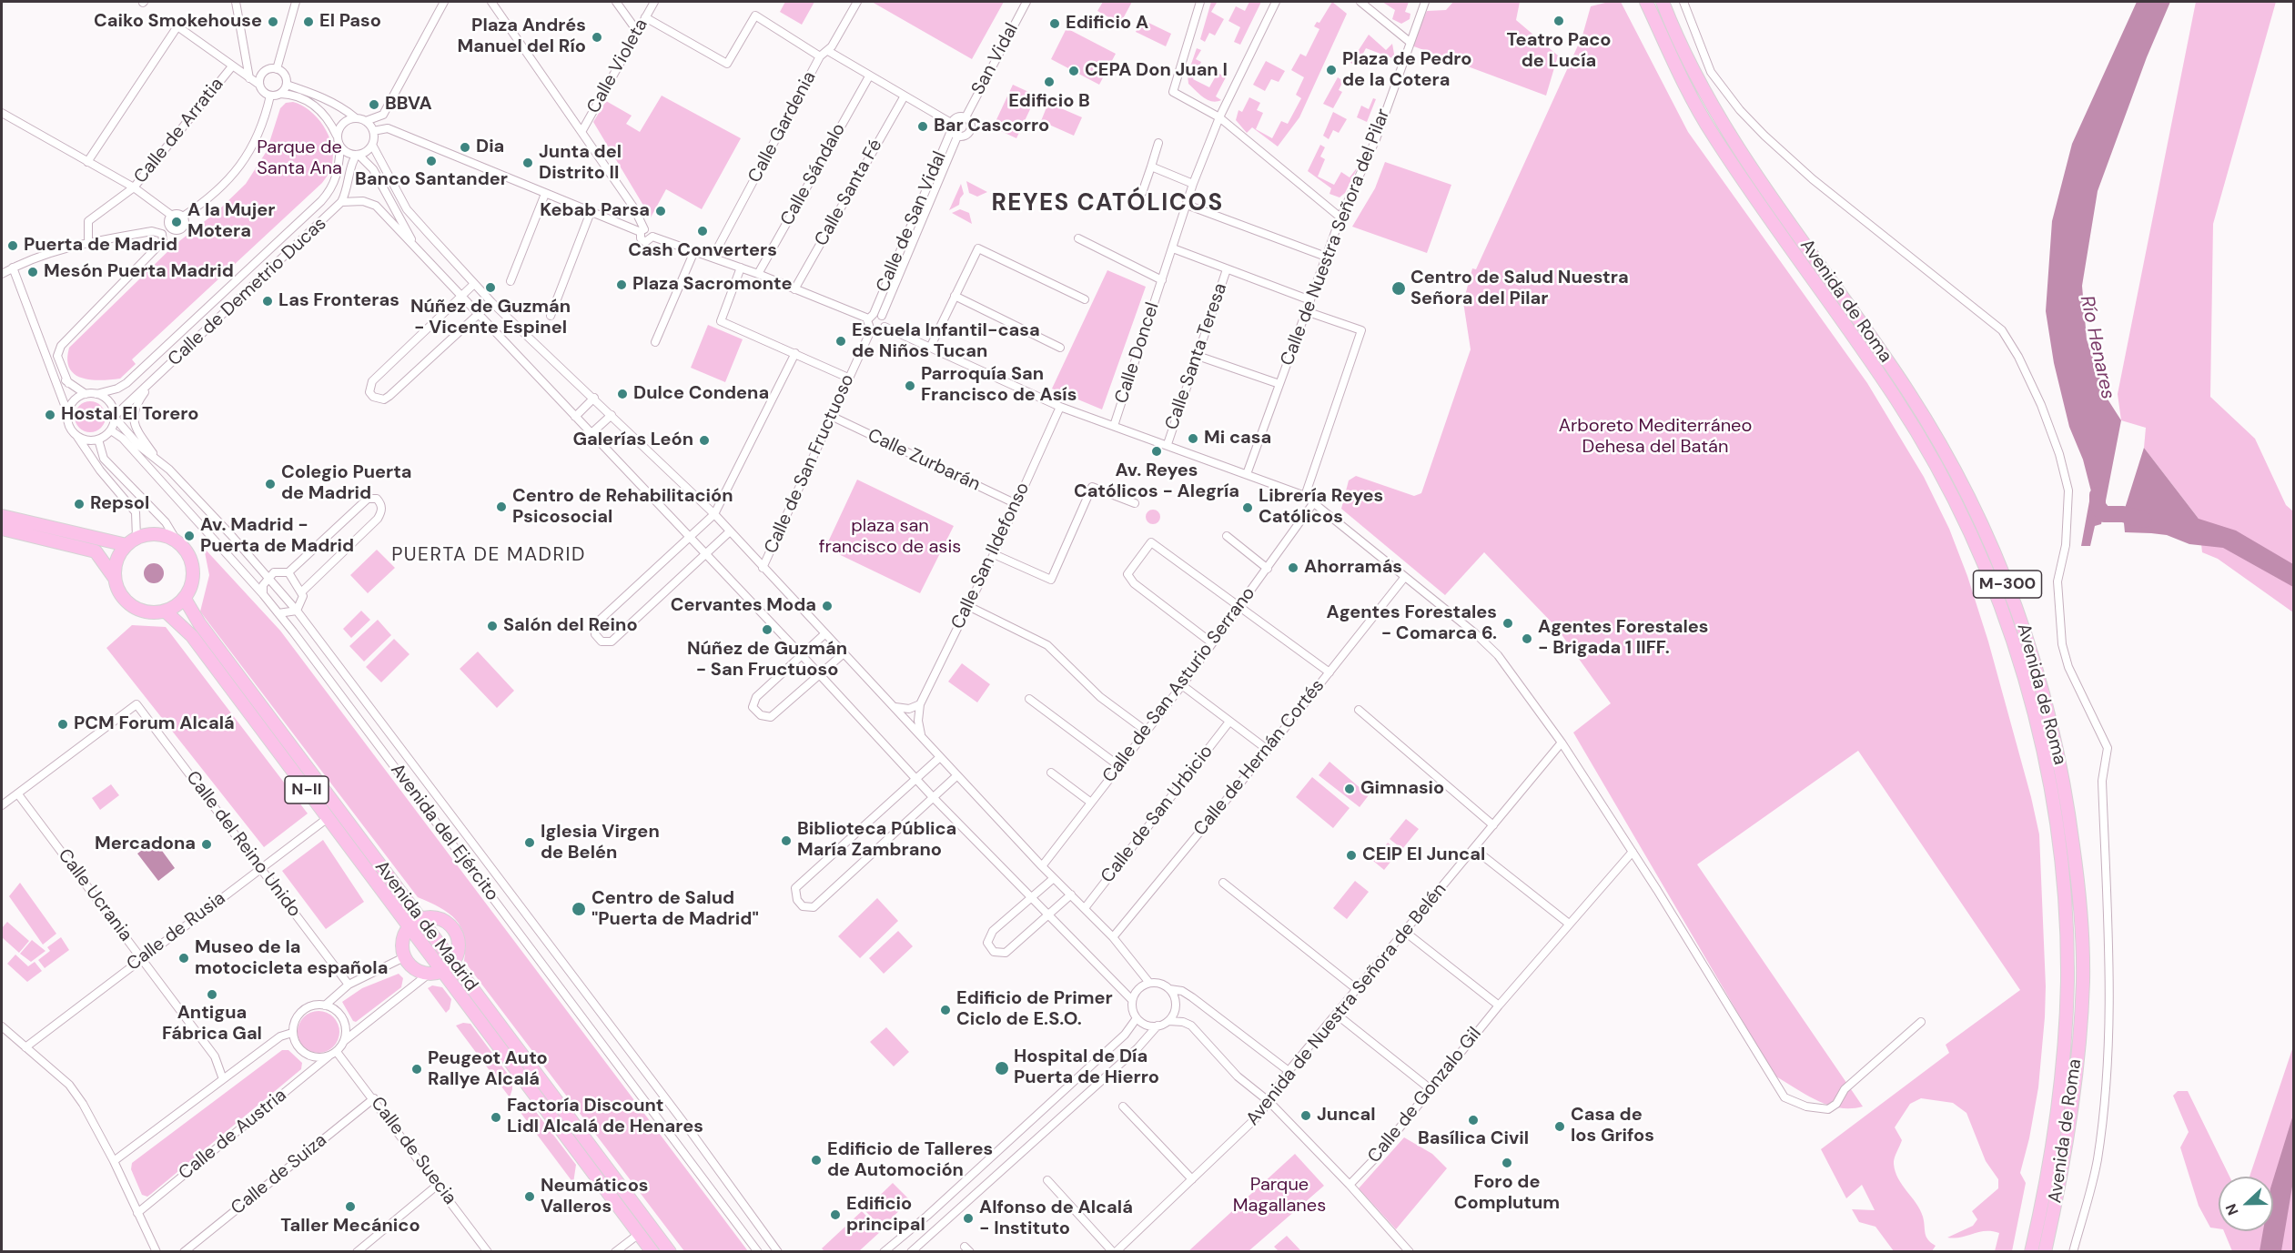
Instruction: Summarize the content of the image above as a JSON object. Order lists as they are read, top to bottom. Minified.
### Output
{"streets":{"main road":["Avenida de Roma","M-300","N-II","Avenida de Madrid"],"street":["San Vidal","Calle Violeta","Calle Gardenia","Calle de Arratia","Calle Sándalo","Calle Santa Fé","Calle de San Vidal","Calle de Nuestra Señora del Pilar","Calle de Demetrio Ducas","Calle Doncel","Calle Santa Teresa","Calle Zurbarán","Calle de San Fructuoso","Calle San Ildefonso","Calle de San Asturio Serrano","Calle de Hernán Cortés","Calle de San Urbicio","Avenida del Ejército","Calle del Reino Unido","Calle Ucrania","Calle de Rusia","Avenida de Nuestra Señora de Belén","Calle de Gonzalo Gil","Calle de Austria","Calle de Suecia","Calle de Suiza"]},"crossings":[["San Vidal","Calle de San Vidal"],["Calle de Demetrio Ducas","Avenida del Ejército"],["Calle Zurbarán","Calle de San Fructuoso"],["Calle Zurbarán","Calle San Ildefonso"],["Calle del Reino Unido","Calle Ucrania"],["Calle del Reino Unido","Calle de Rusia"],["Calle Ucrania","Calle de Rusia"],["Avenida de Madrid","Calle de Rusia"],["Calle de Austria","Calle de Suecia"],["Calle de Suecia","Calle de Suiza"]],"districts":["REYES CATÓLICOS","PUERTA DE MADRID"],"water":["Río Henares"],"parks":["Parque de Santa Ana","Arboreto Mediterráneo Dehesa del Batán","plaza san francisco de asis","Parque Magallanes"],"places":["Teatro Paco de Lucía","Caiko Smokehouse","El Paso","Edificio A","Plaza Andrés Manuel del Río","Plaza de Pedro de la Cotera","CEPA Don Juan I","Edificio B","BBVA","Bar Cascorro","Dia","Banco Santander","Junta del Distrito II","Kebab Parsa","A la Mujer Motera","Cash Converters","Puerta de Madrid","Mesón Puerta Madrid","Plaza Sacromonte","Núñez de Guzmán - Vicente Espinel","Centro de Salud Nuestra Señora del Pilar","Las Fronteras","Escuela Infantil-casa de Niños Tucan","Parroquía San Francisco de Asís","Dulce Condena","Hostal El Torero","Mi casa","Galerías León","Av. Reyes Católicos - Alegría","Colegio Puerta de Madrid","Repsol","Centro de Rehabilitación Psicosocial","Librería Reyes Católicos","Av. Madrid - Puerta de Madrid","Ahorramás","Cervantes Moda","Agentes Forestales - Comarca 6.","Salón del Reino","Núñez de Guzmán - San Fructuoso","Agentes Forestales - Brigada 1 IIFF.","PCM Forum Alcalá","Gimnasio","Biblioteca Pública María Zambrano","Iglesia Virgen de Belén","Mercadona","CEIP El Juncal","Centro de Salud \"Puerta de Madrid\"","Museo de la motocicleta española","Antigua Fábrica Gal","Edificio de Primer Ciclo de E.S.O.","Hospital de Día Puerta de Hierro","Peugeot Auto Rallye Alcalá","Juncal","Factoría Discount Lidl Alcalá de Henares","Basílica Civil","Casa de los Grifos","Edificio de Talleres de Automoción","Foro de Complutum","Neumáticos Valleros","Taller Mecánico","Edificio principal","Alfonso de Alcalá - Instituto"],"north":"left"}
